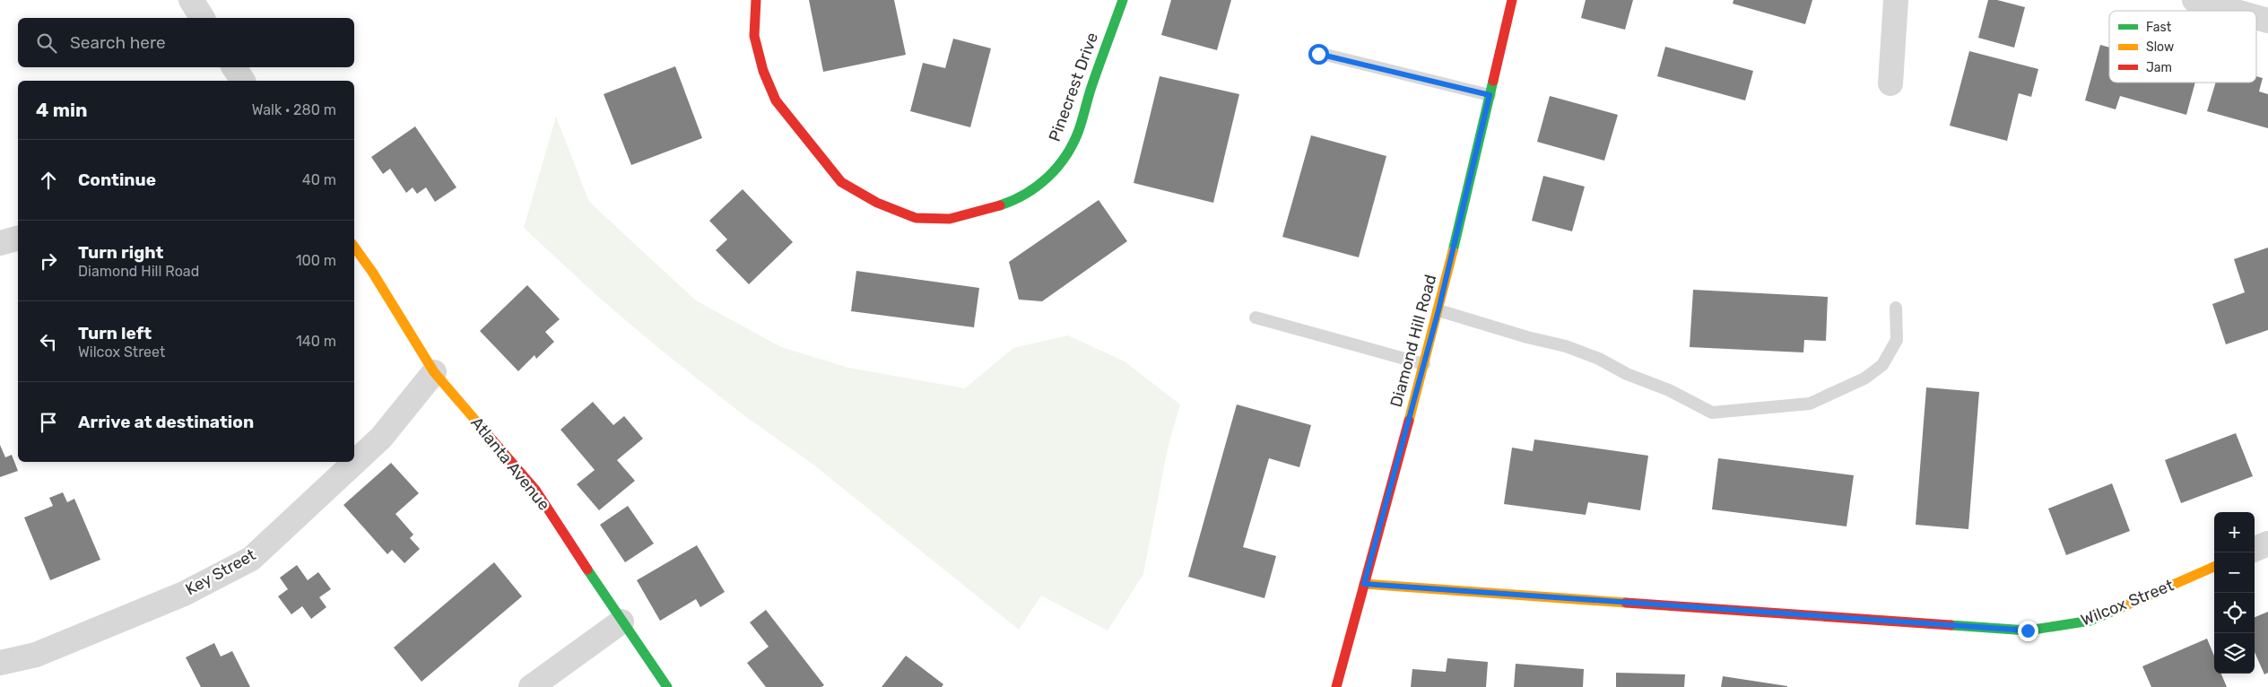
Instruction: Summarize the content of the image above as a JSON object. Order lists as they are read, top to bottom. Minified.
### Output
{"streets":{"street":["Pinecrest Drive","Diamond Hill Road","Atlanta Avenue","Key Street","Wilcox Street"]},"crossings":[["Diamond Hill Road","Wilcox Street"],["Atlanta Avenue","Key Street"]],"legend":["Fast","Slow","Jam"],"page":{"search":"Search here","heading":["4 min","Walk · 280 m"],"list":[["Continue","40 m"],["Turn right","Diamond Hill Road","100 m"],["Turn left","Wilcox Street","140 m"],"Arrive at destination"],"map_buttons":["+","−"]}}
